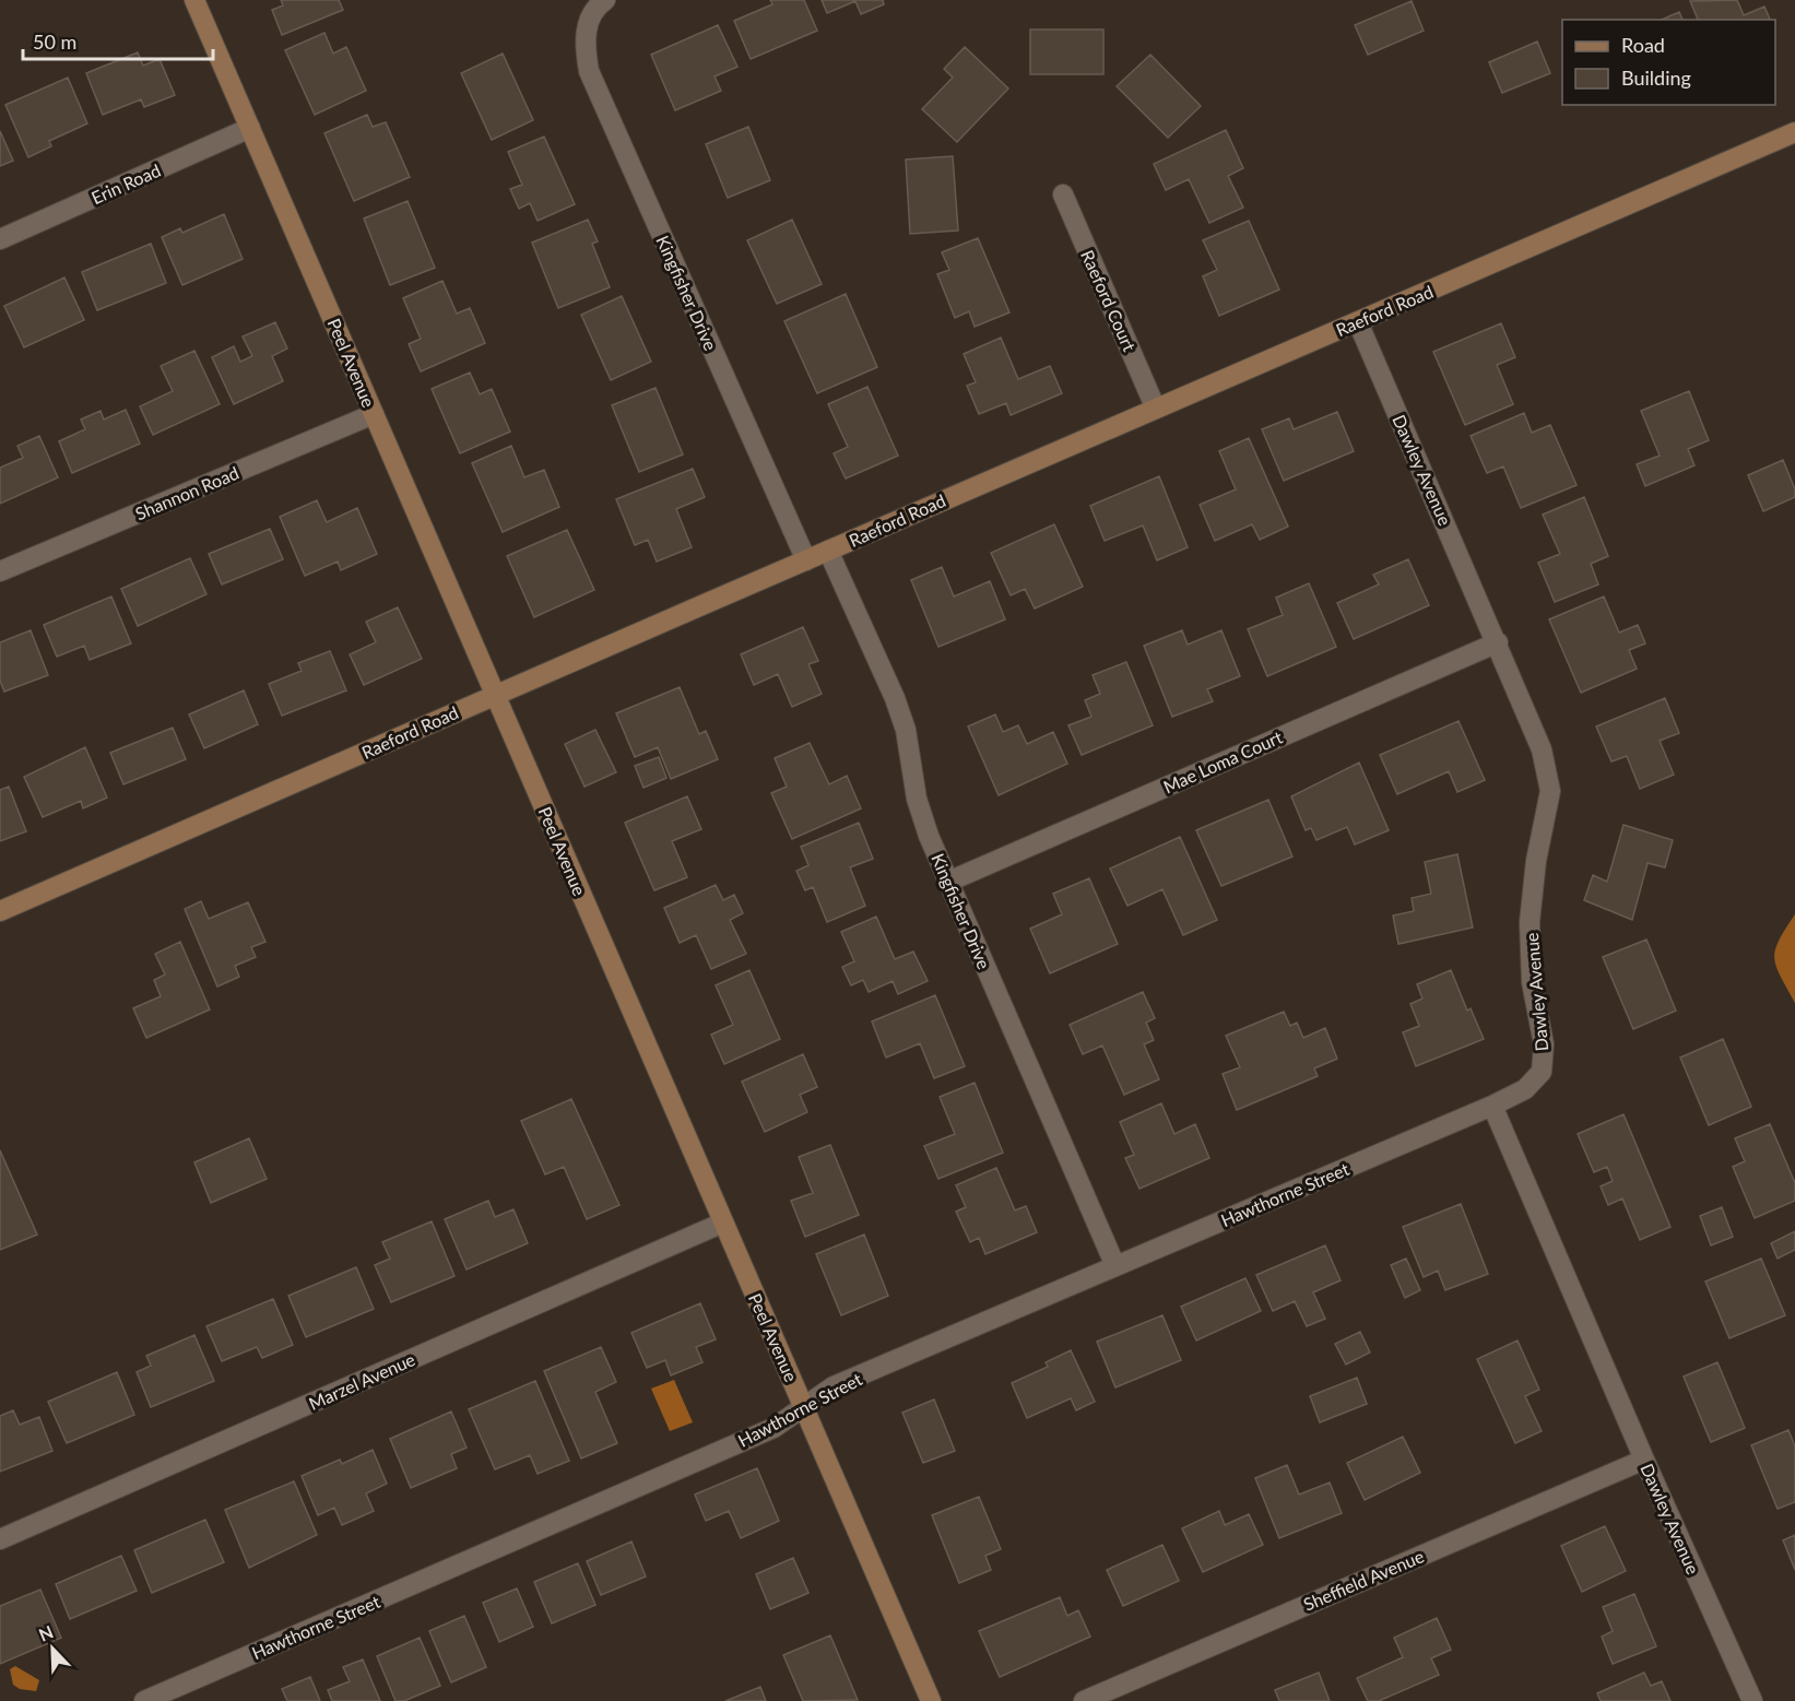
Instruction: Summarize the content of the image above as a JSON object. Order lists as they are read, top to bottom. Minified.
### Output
{"streets":{"street":["Erin Road","Kingfisher Drive","Raeford Court","Raeford Road","Peel Avenue","Dawley Avenue","Shannon Road","Mae Loma Court","Hawthorne Street","Marzel Avenue","Sheffield Avenue"]},"crossings":[["Erin Road","Peel Avenue"],["Kingfisher Drive","Raeford Road"],["Kingfisher Drive","Mae Loma Court"],["Kingfisher Drive","Hawthorne Street"],["Raeford Court","Raeford Road"],["Raeford Road","Peel Avenue"],["Raeford Road","Dawley Avenue"],["Peel Avenue","Shannon Road"],["Peel Avenue","Hawthorne Street"],["Peel Avenue","Marzel Avenue"],["Dawley Avenue","Mae Loma Court"],["Dawley Avenue","Hawthorne Street"],["Dawley Avenue","Sheffield Avenue"]],"legend":["Road","Building"],"scale_bar":"50 m","north":"top left"}
